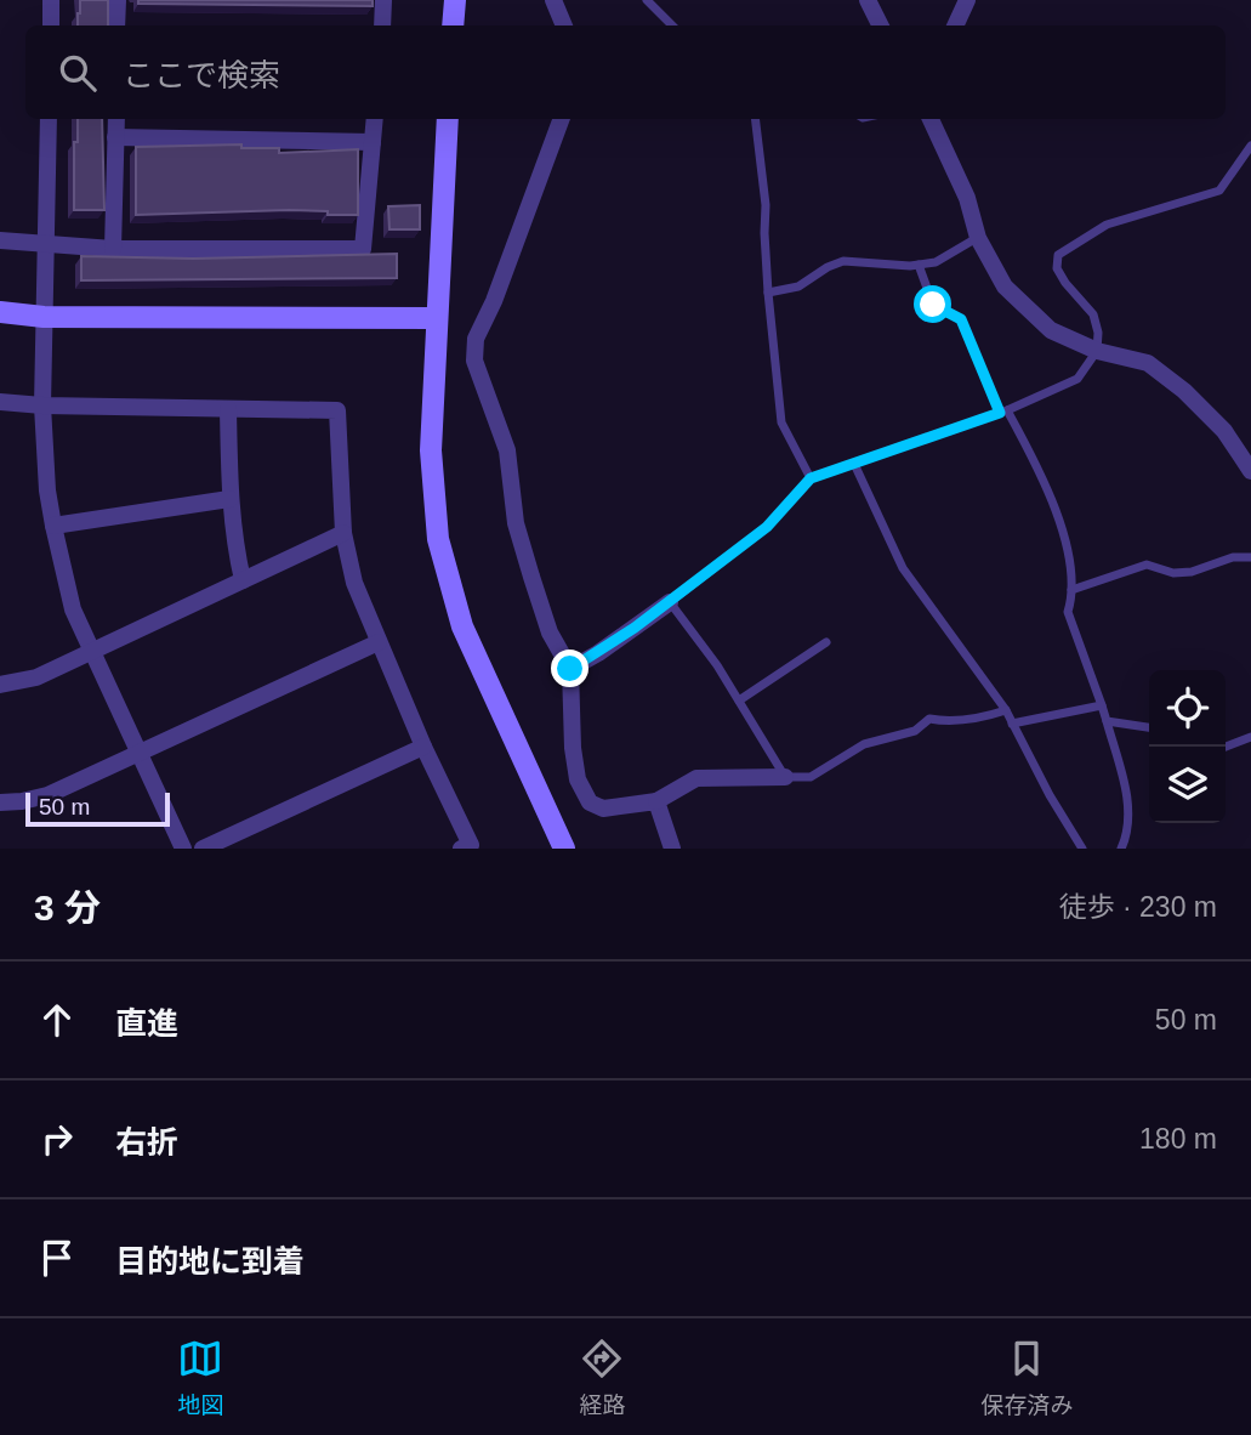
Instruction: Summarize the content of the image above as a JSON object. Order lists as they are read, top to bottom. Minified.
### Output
{"scale_bar":"50 m","page":{"search":"ここで検索","scale":"50 m","heading":["3 分","徒歩 · 230 m"],"list":[["直進","50 m"],["右折","180 m"],"目的地に到着"],"nav":["地図","経路","保存済み"]}}
